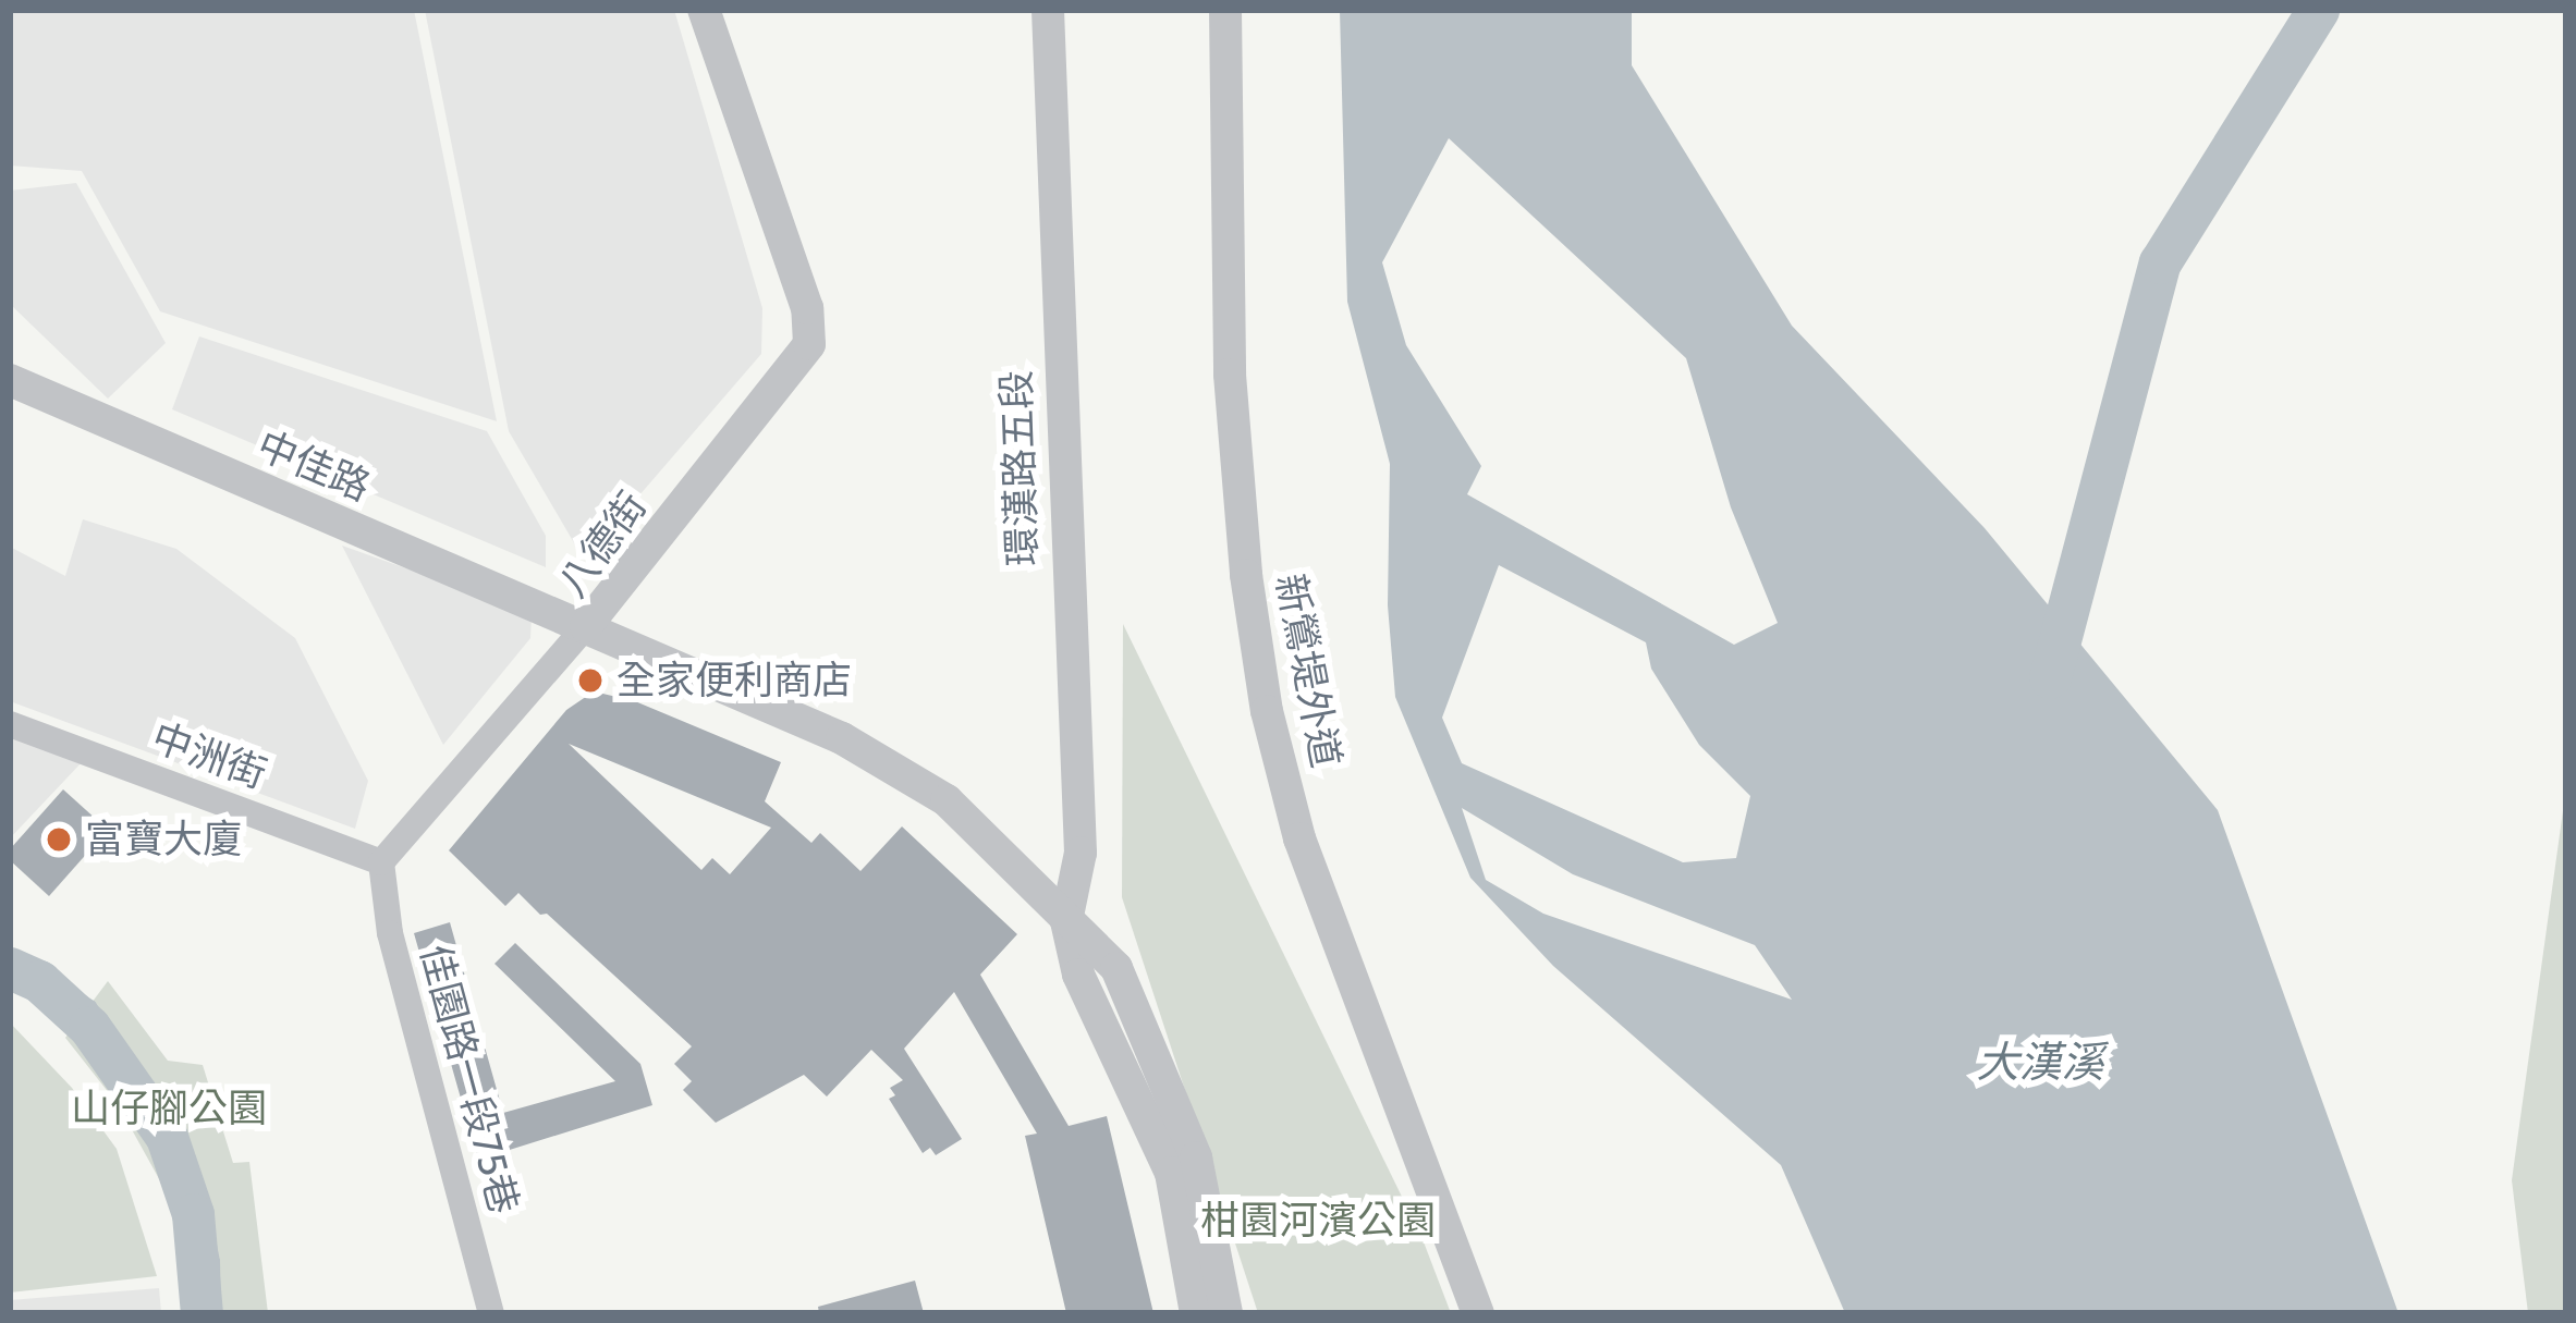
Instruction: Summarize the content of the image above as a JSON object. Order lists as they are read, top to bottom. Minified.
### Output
{"streets":{"street":["中佳路","環漢路五段","八德街","新鶯堤外道","中洲街","佳園路一段75巷"]},"crossings":[["中佳路","八德街"],["環漢路五段","八德街"],["中洲街","佳園路一段75巷"]],"water":["大漢溪"],"parks":["山仔腳公園","柑園河濱公園"],"places":["全家便利商店","富寶大廈"]}
